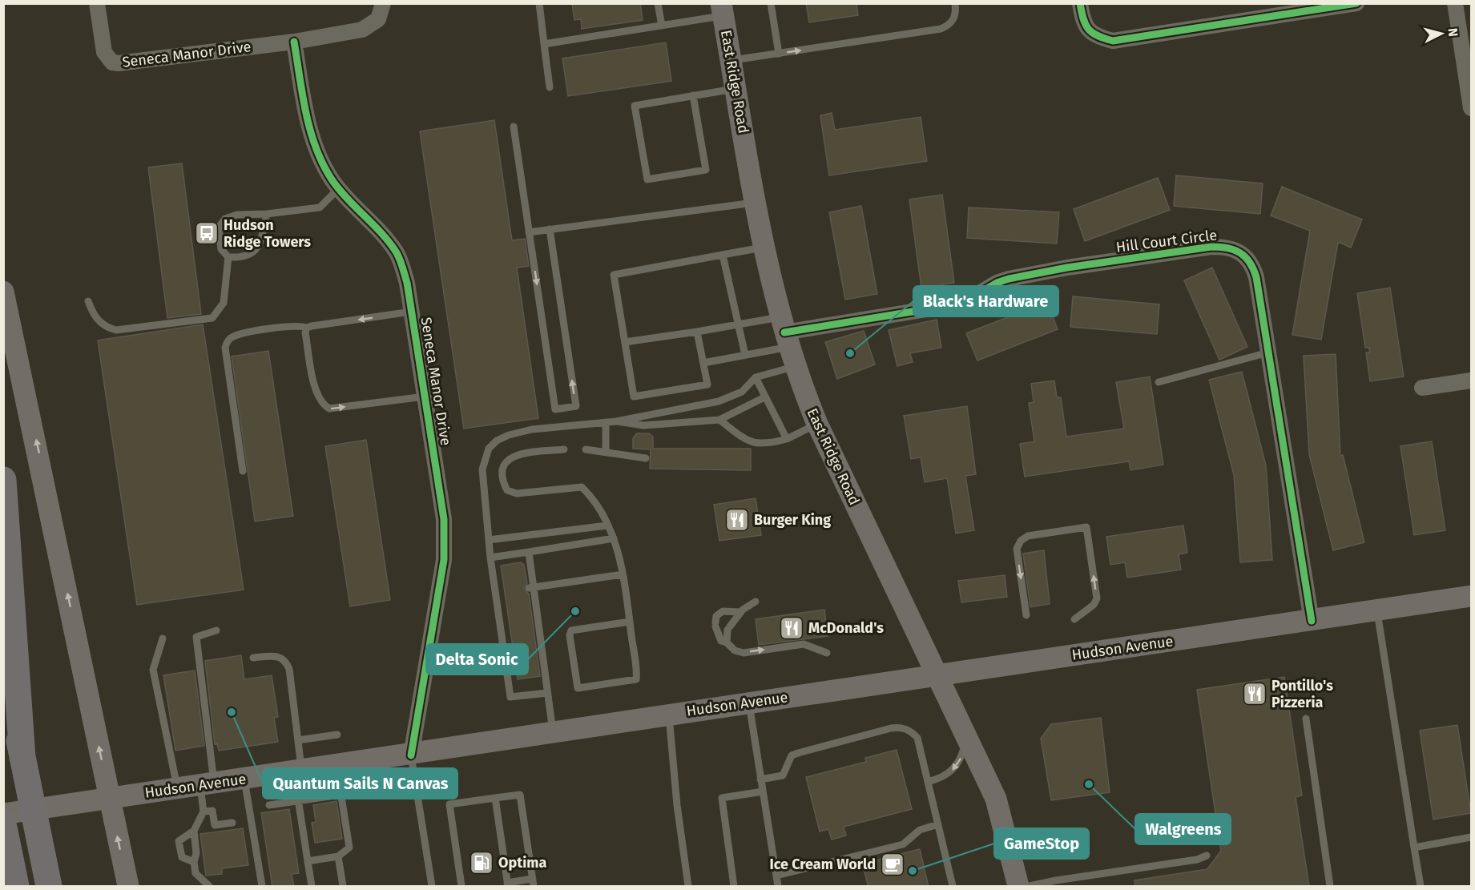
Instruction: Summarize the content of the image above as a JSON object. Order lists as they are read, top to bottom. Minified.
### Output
{"streets":{"main road":["East Ridge Road","Hudson Avenue"],"street":["Seneca Manor Drive","Hill Court Circle"]},"crossings":[["Seneca Manor Drive","Hudson Avenue"],["East Ridge Road","Hill Court Circle"],["East Ridge Road","Hudson Avenue"],["Hill Court Circle","Hudson Avenue"]],"places":{"bus stop":["Hudson Ridge Towers"],"other":["Black's Hardware","Delta Sonic","Quantum Sails N Canvas","Walgreens","GameStop"],"restaurant":["Burger King","McDonald's","Pontillo's Pizzeria"],"fuel station":["Optima"],"cafe":["Ice Cream World"]},"north":"right"}
